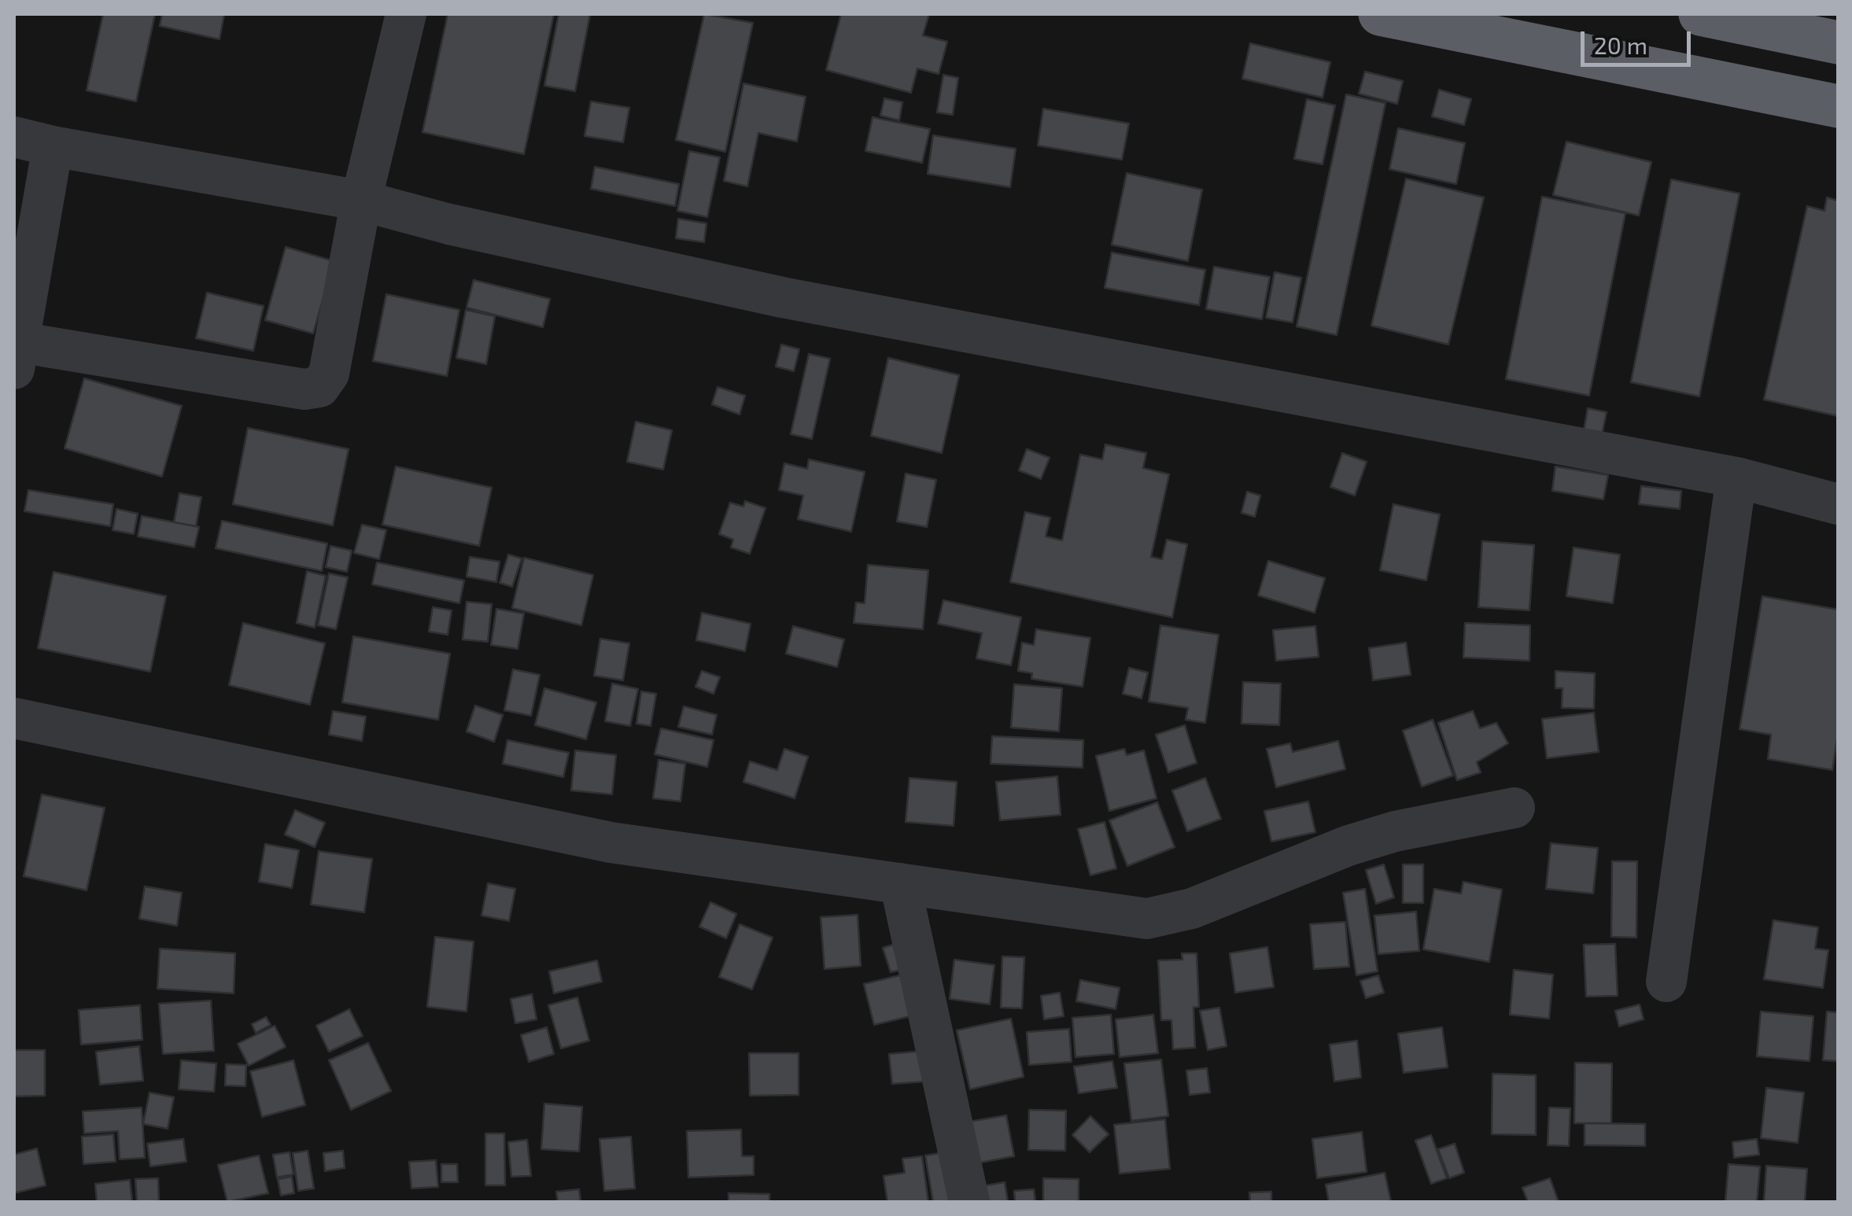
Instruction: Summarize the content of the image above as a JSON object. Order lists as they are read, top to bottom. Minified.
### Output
{"scale_bar":"20 m"}
